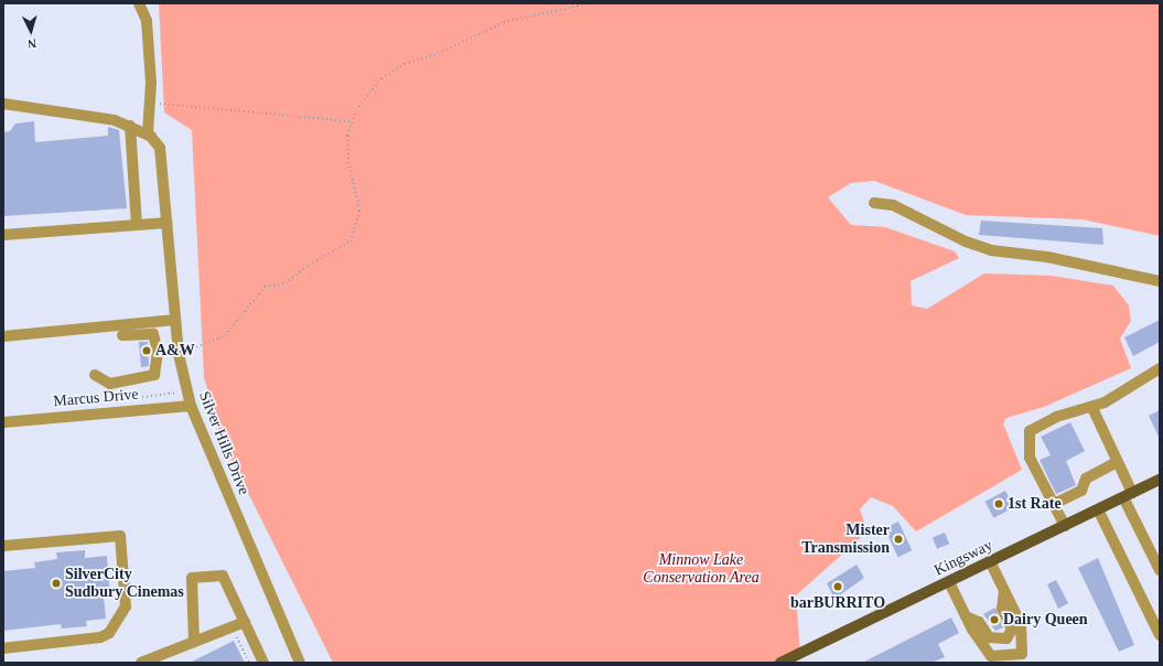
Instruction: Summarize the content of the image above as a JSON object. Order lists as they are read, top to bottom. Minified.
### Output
{"streets":{"main road":["Kingsway"],"street":["Marcus Drive","Silver Hills Drive"]},"crossings":[["Marcus Drive","Silver Hills Drive"]],"parks":["Minnow Lake Conservation Area"],"places":["A&W","1st Rate","Mister Transmission","SilverCity Sudbury Cinemas","barBURRITO","Dairy Queen"],"north":"bottom"}
